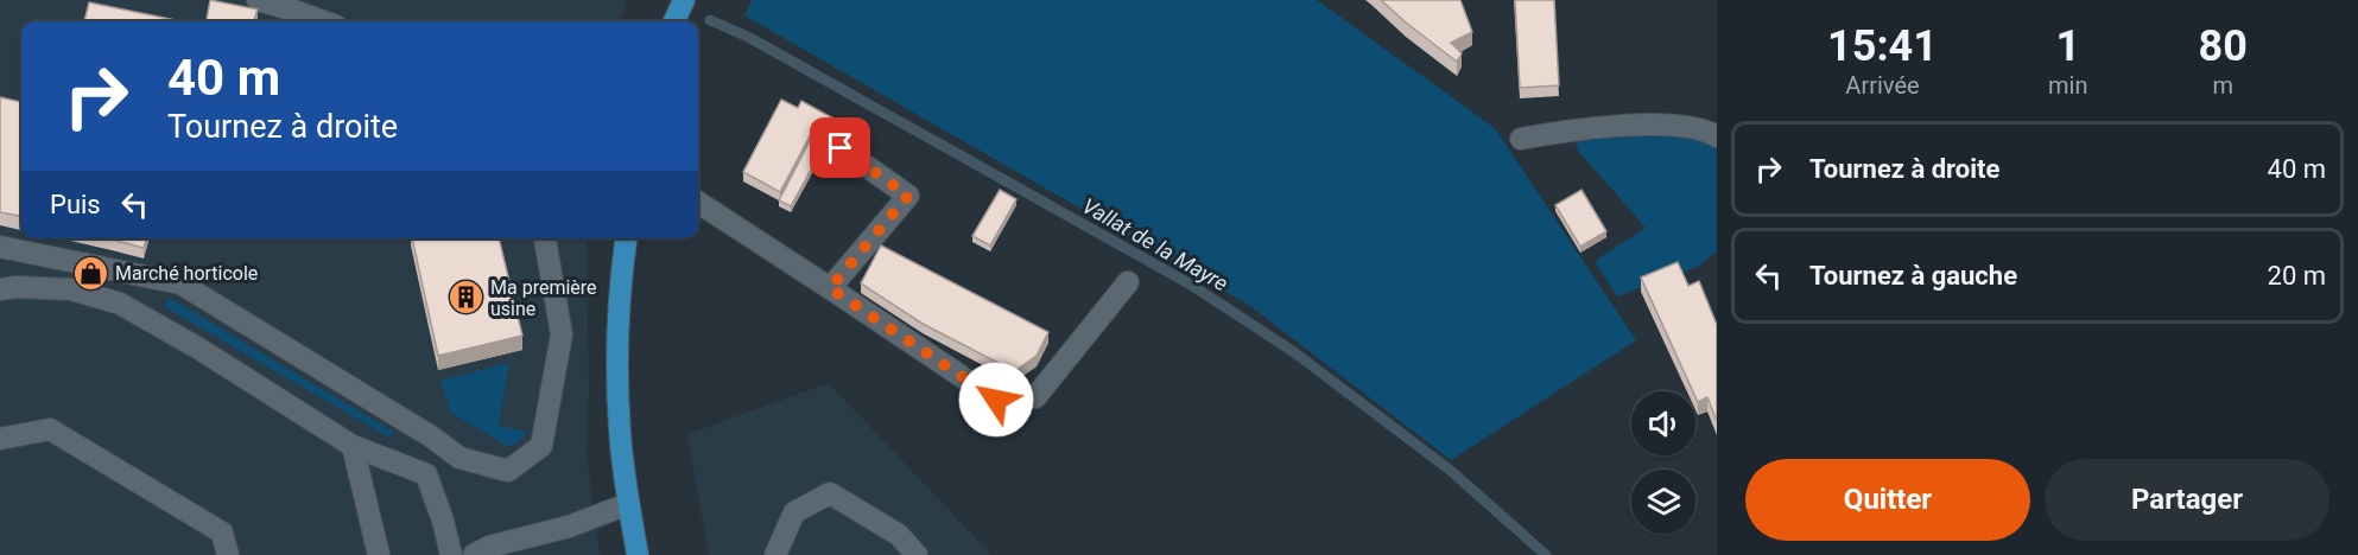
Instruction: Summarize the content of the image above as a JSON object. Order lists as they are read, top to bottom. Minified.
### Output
{"water":["Vallat de la Mayre"],"places":{"shop":["Marché horticole"],"building":["Ma première usine"]},"page":{"eta":["15:41","Arrivée","1","min","80","m"],"turn":["40 m","Tournez à droite"],"list":[{"name":"Tournez à droite","value":"40 m"},{"name":"Tournez à gauche","value":"20 m"}],"then":"Puis","buttons":["Quitter","Partager"]}}
